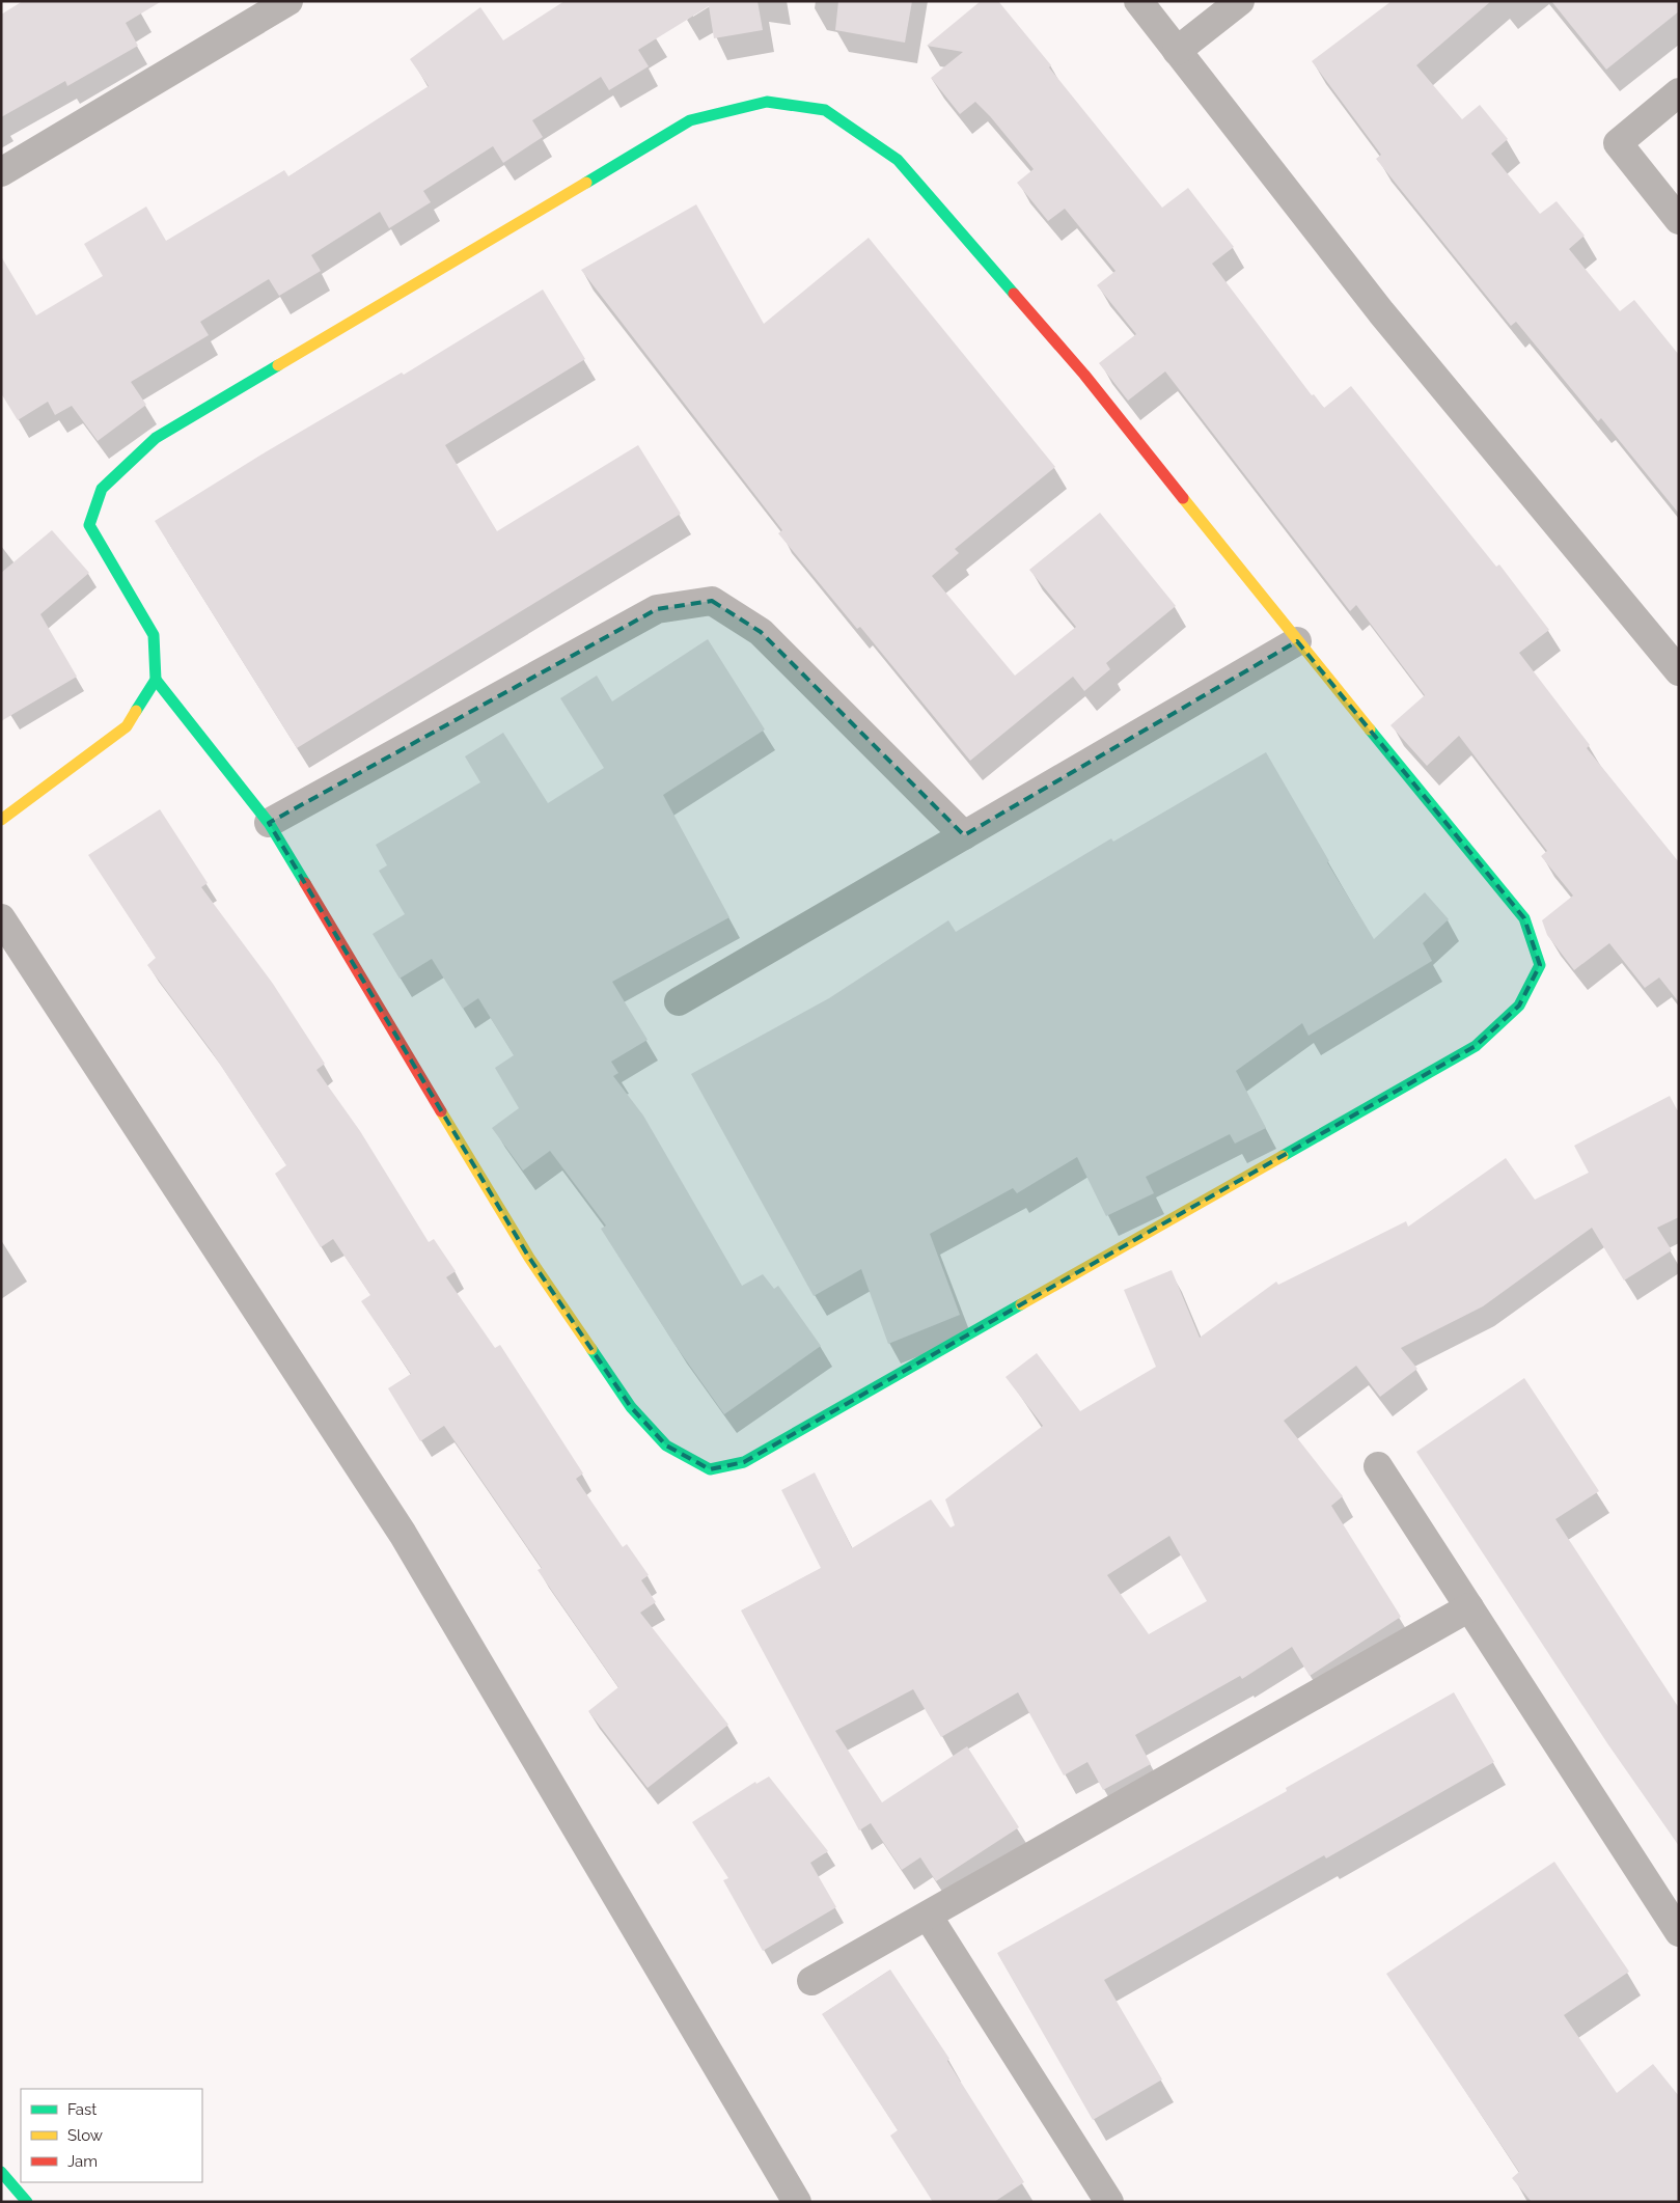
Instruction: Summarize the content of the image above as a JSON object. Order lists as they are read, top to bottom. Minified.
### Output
{"legend":["Fast","Slow","Jam"]}
